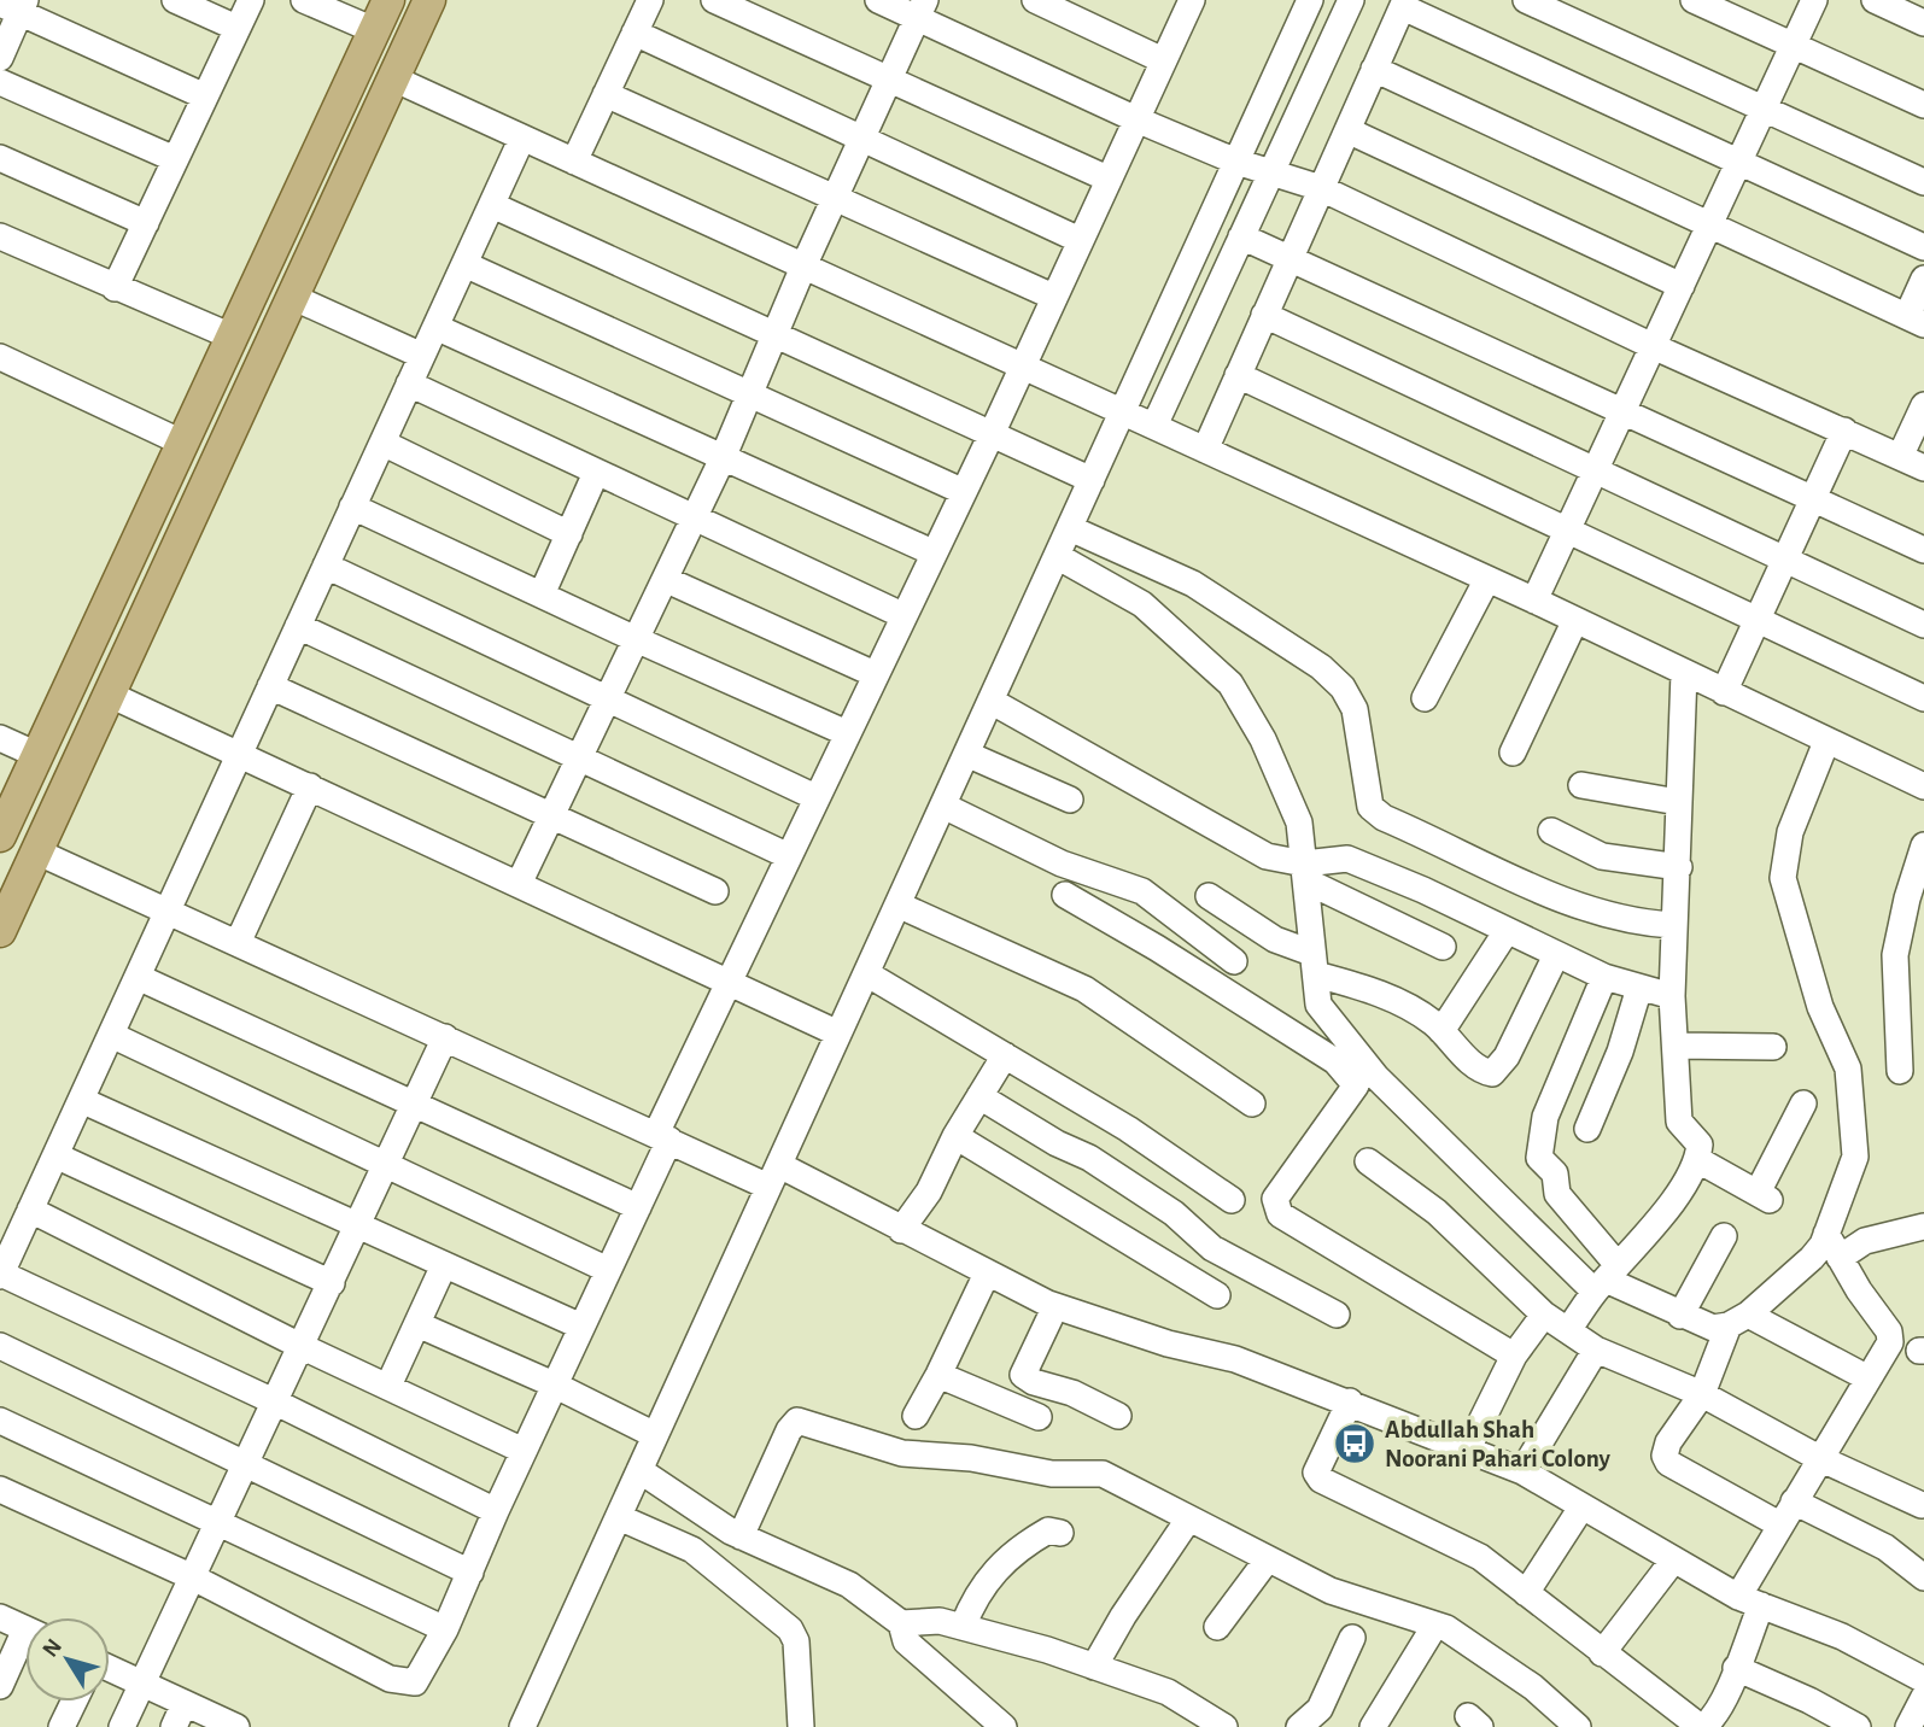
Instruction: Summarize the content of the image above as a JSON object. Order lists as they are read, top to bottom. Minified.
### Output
{"places":{"bus stop":["Abdullah Shah Noorani Pahari Colony"]},"north":"top left"}
